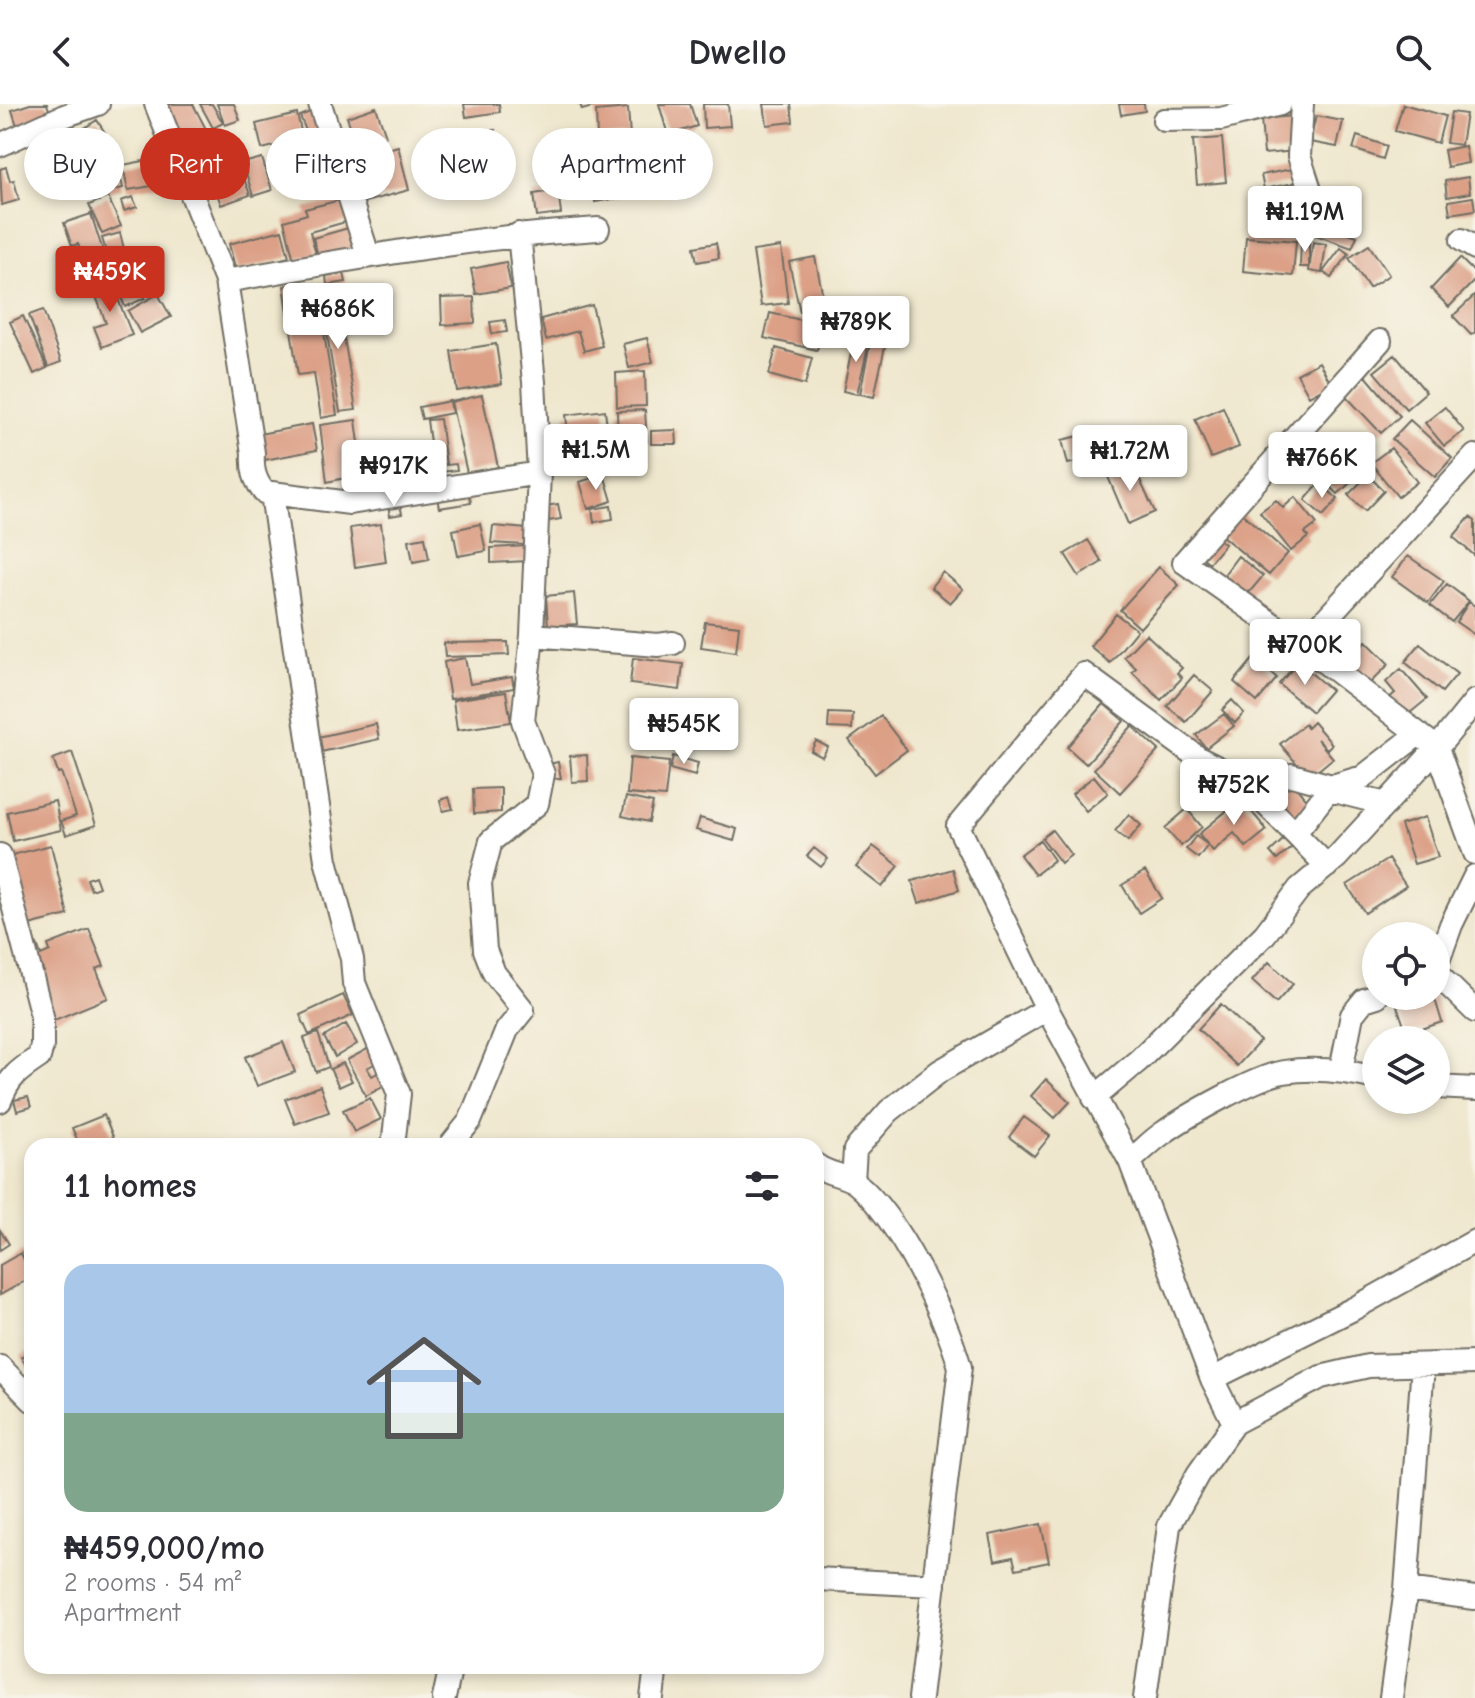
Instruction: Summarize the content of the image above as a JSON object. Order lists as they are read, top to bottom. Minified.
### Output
{"page":{"header":"Dwello","chip":["Buy","Rent","Filters","New","Apartment"],"price":["₦1.19M","₦459K","₦686K","₦789K","₦1.5M","₦1.72M","₦766K","₦917K","₦700K","₦545K","₦752K"],"heading":"11 homes","list":[{"name":"₦459,000/mo","note":"2 rooms · 54 m² · Apartment"}]}}
